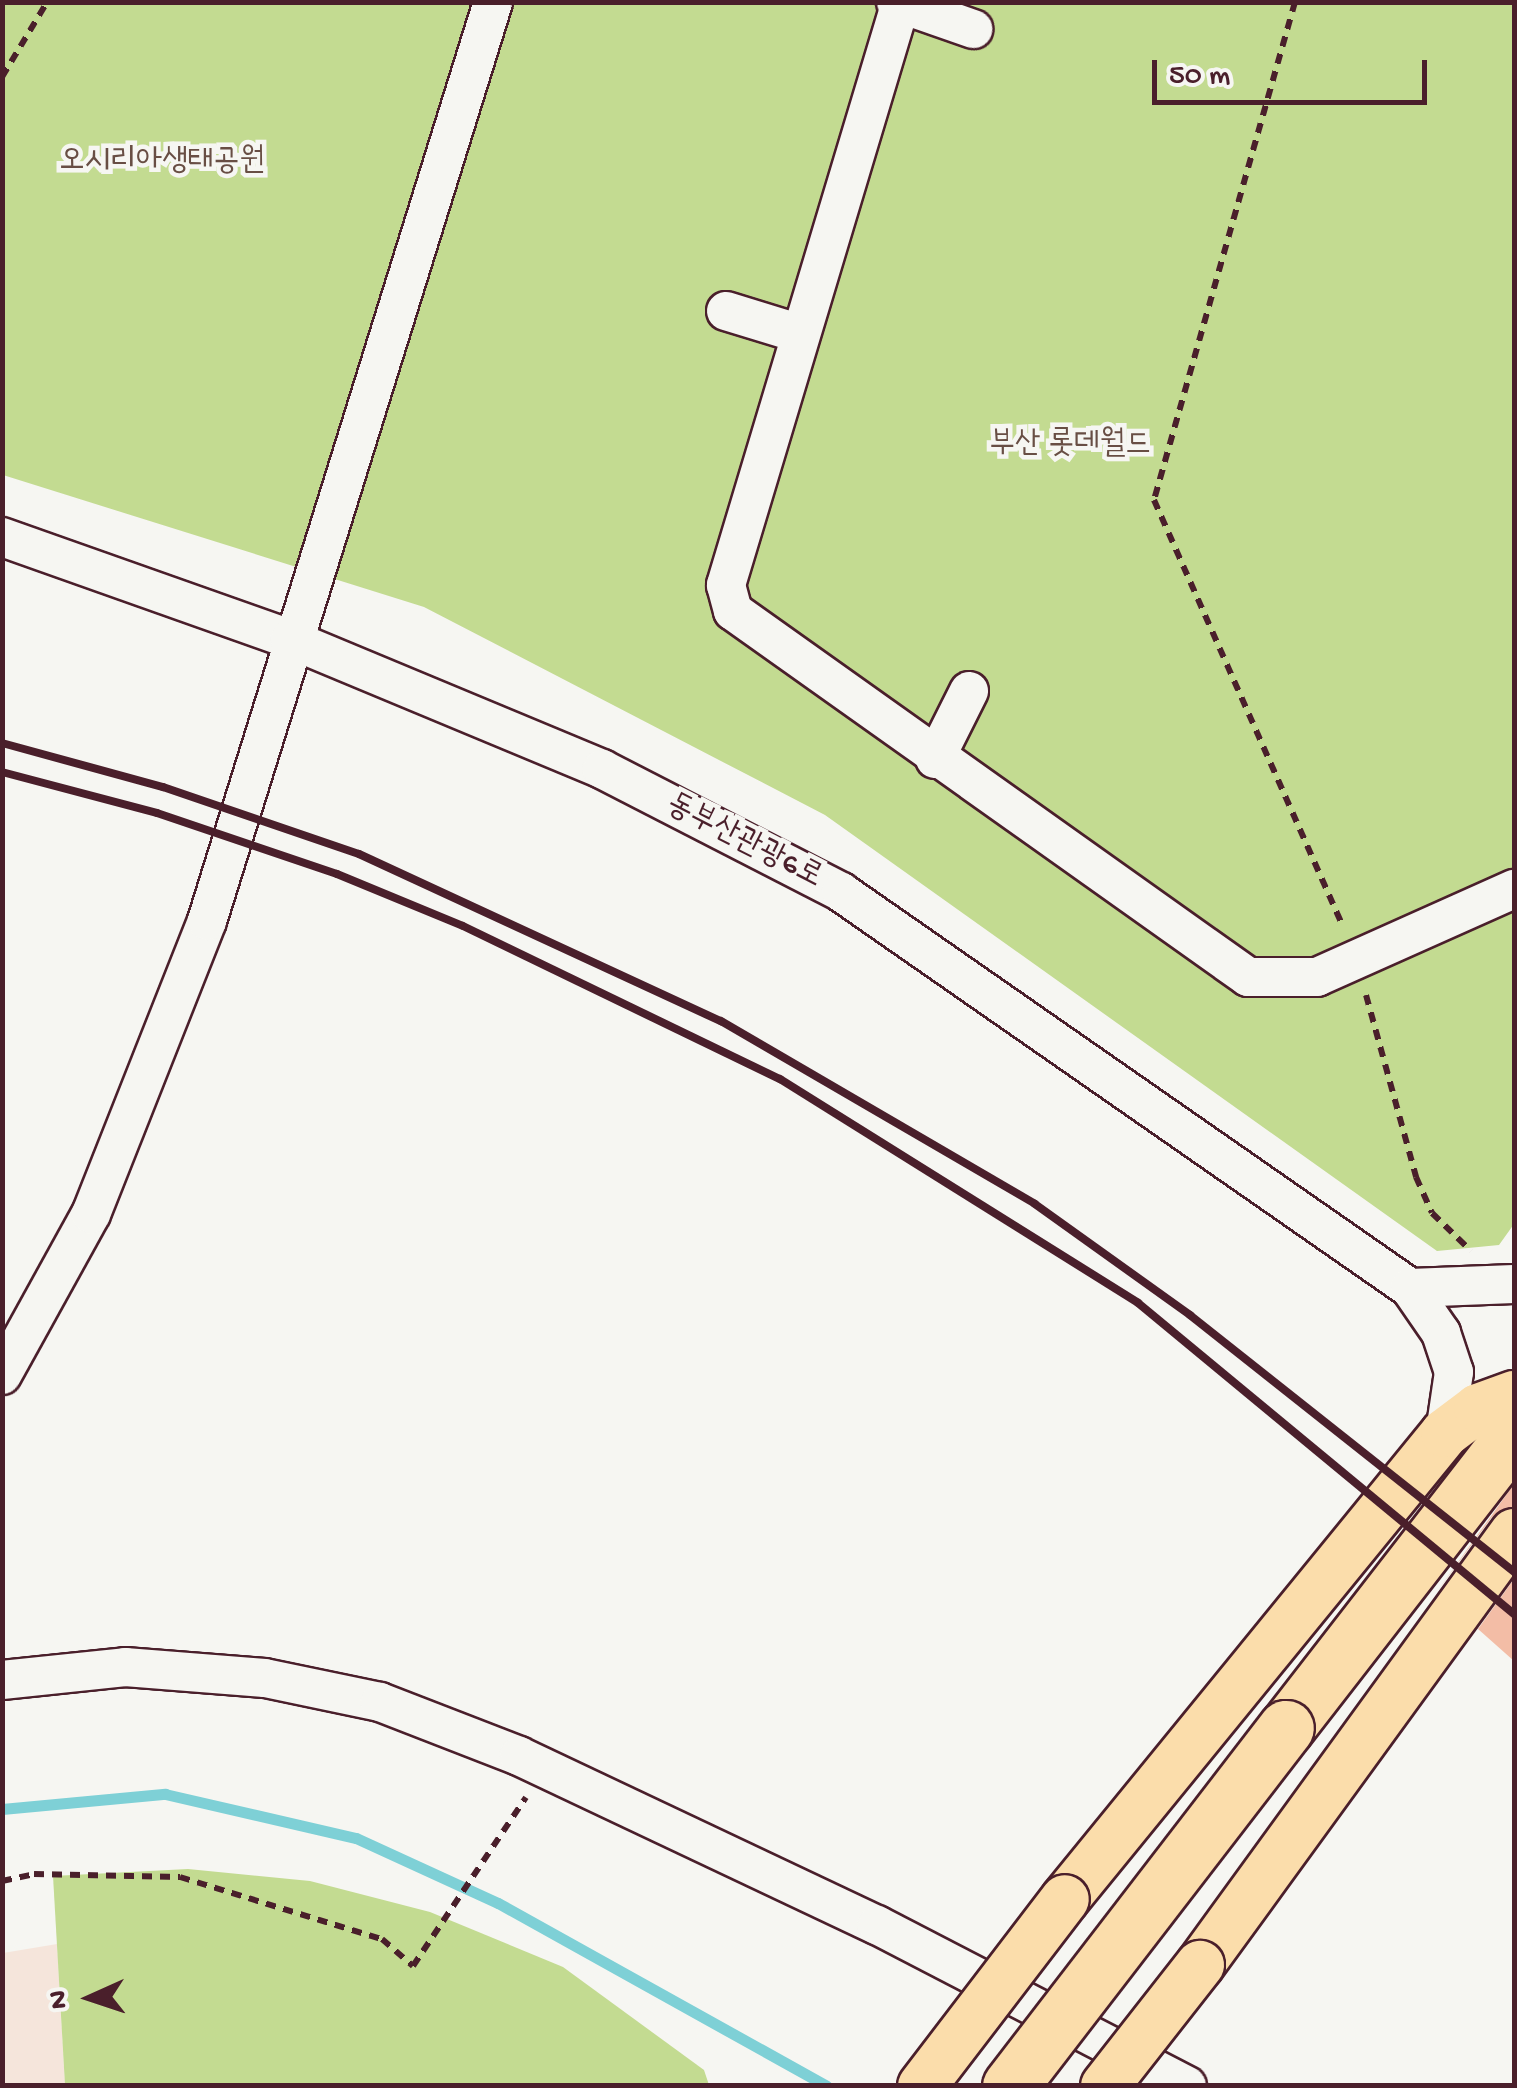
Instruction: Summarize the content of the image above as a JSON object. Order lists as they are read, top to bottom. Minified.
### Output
{"streets":{"street":["동부산관광6로"]},"parks":["오시리아생태공원","부산 롯데월드"],"scale_bar":"50 m","north":"left"}
